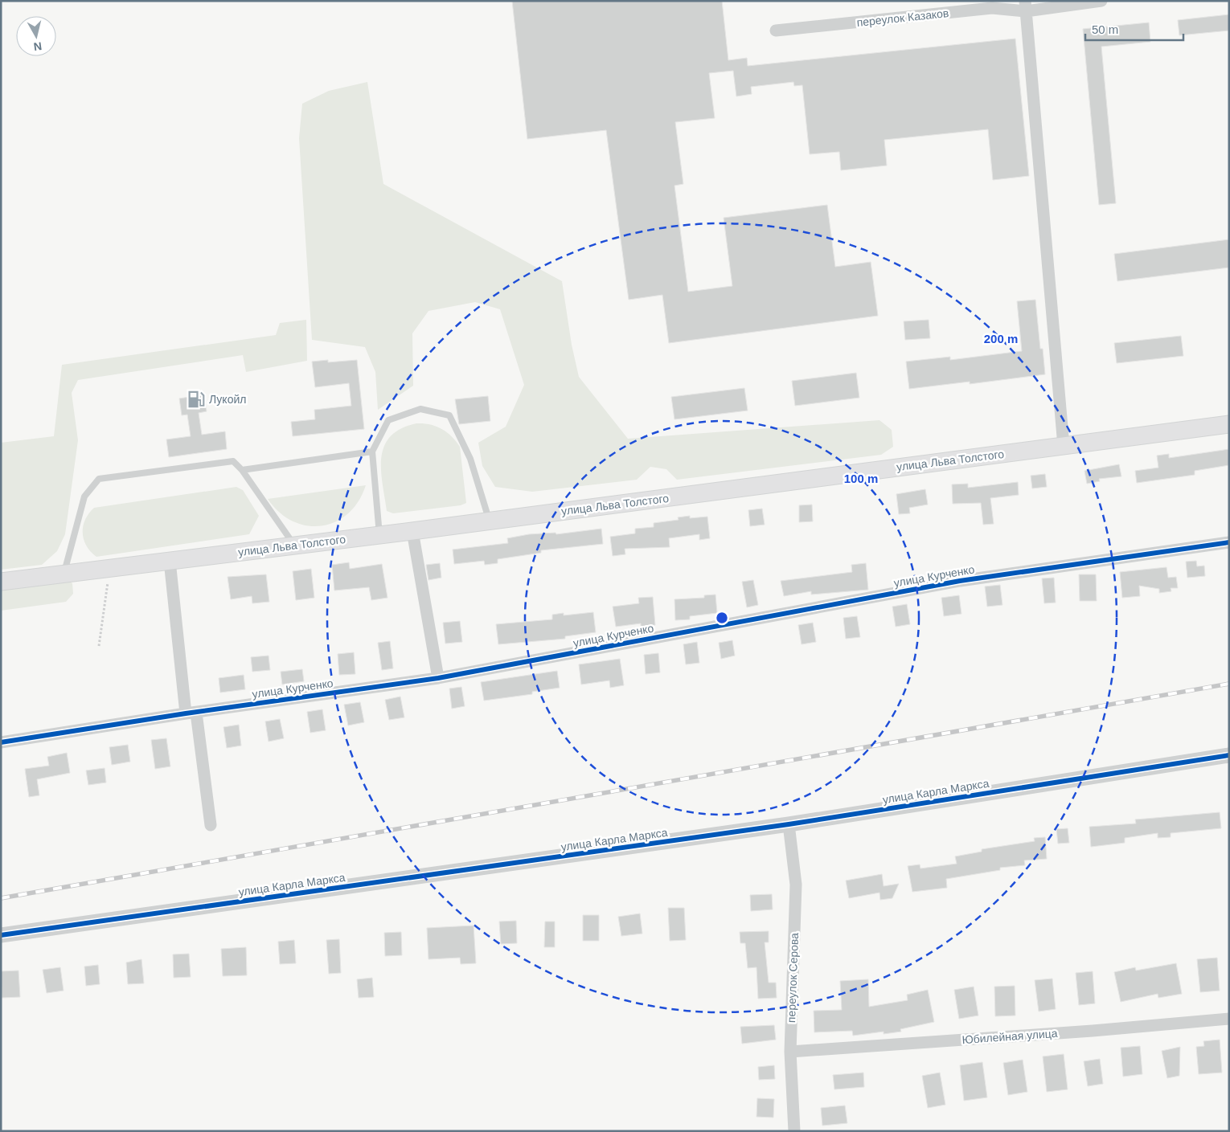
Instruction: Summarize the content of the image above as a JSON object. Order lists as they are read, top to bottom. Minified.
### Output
{"streets":{"main road":["улица Льва Толстого"],"street":["переулок Казаков","улица Курченко","улица Карла Маркса","переулок Серова","Юбилейная улица"]},"crossings":[["улица Карла Маркса","переулок Серова"],["переулок Серова","Юбилейная улица"]],"places":{"fuel station":["Лукойл"]},"scale_bar":"50 m","north":"bottom","rings":["200 m","100 m"]}
